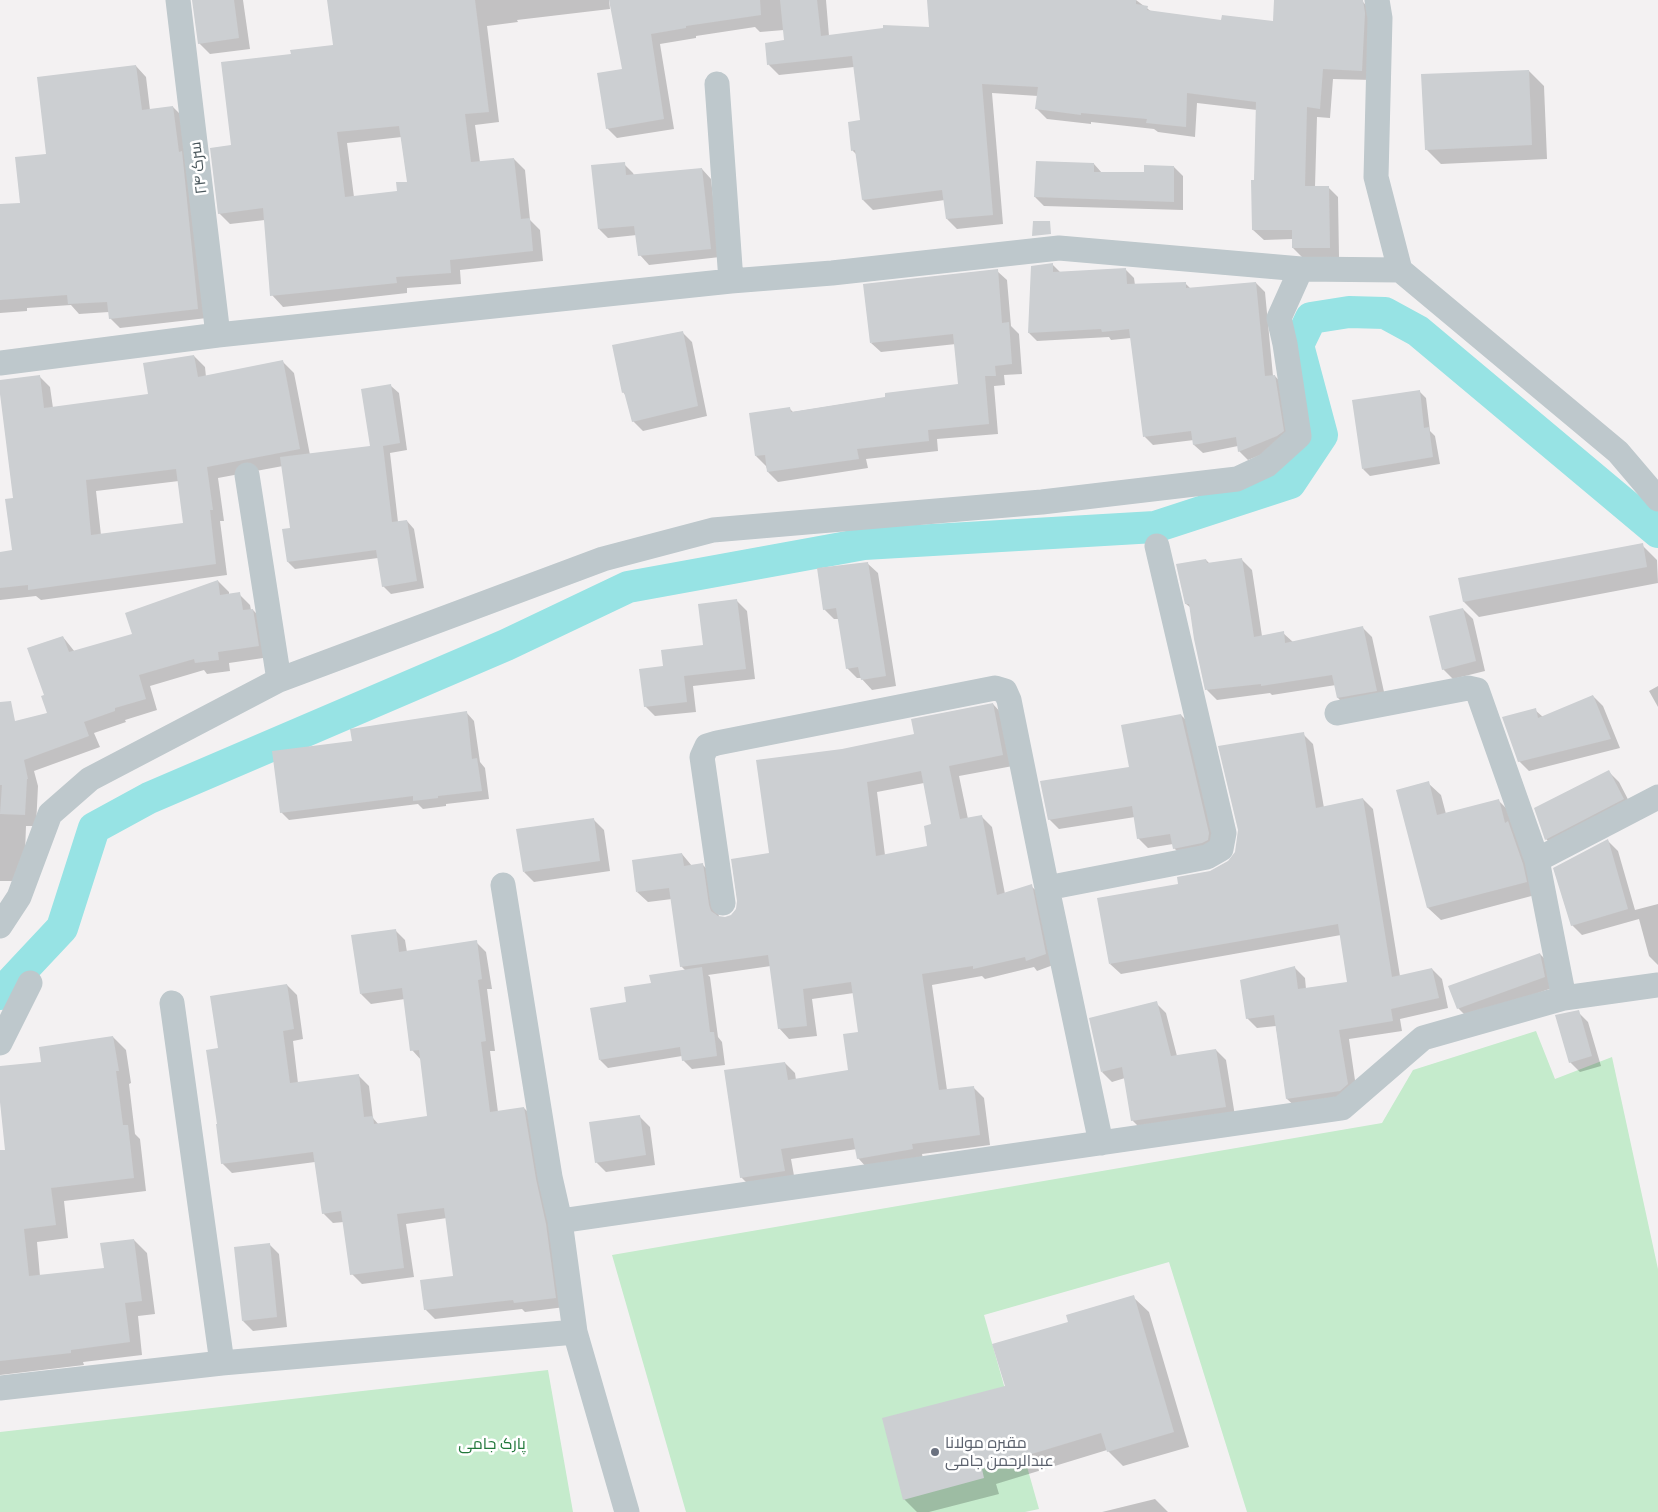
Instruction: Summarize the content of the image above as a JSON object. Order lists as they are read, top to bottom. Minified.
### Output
{"streets":{"street":["سرک ۲۴"]},"parks":["پارک جامی"],"places":["مقبره مولانا عبدالرحمن جامی"]}
